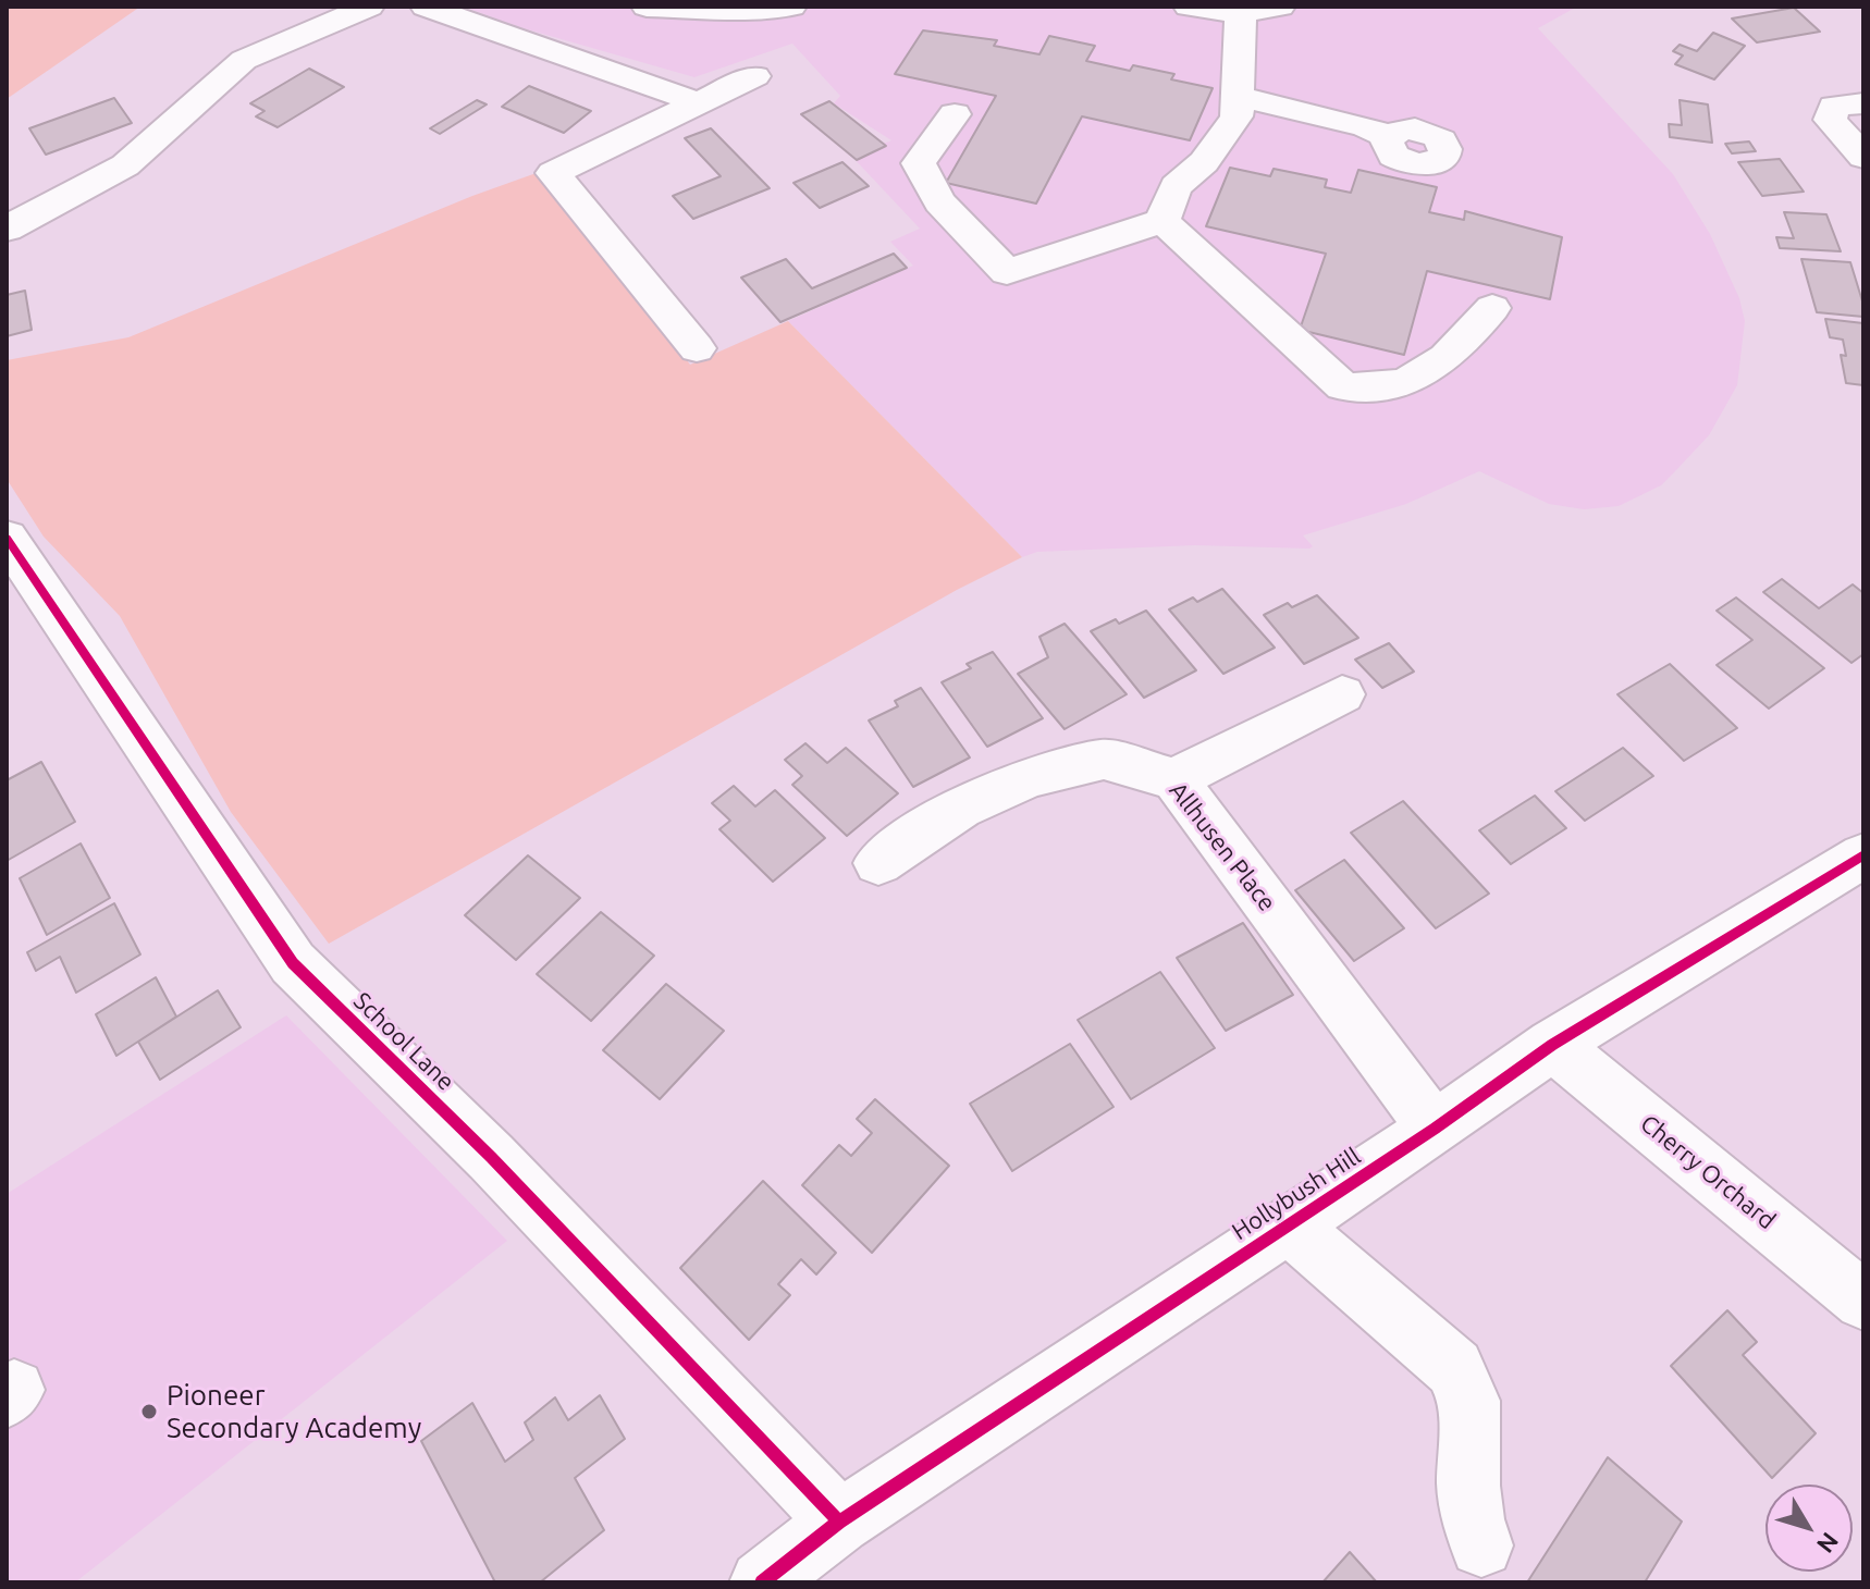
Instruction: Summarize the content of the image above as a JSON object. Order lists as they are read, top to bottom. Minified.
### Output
{"streets":{"street":["Allhusen Place","School Lane","Cherry Orchard","Hollybush Hill"]},"crossings":[["Allhusen Place","Hollybush Hill"],["School Lane","Hollybush Hill"],["Cherry Orchard","Hollybush Hill"]],"places":["Pioneer Secondary Academy"],"north":"bottom right"}
